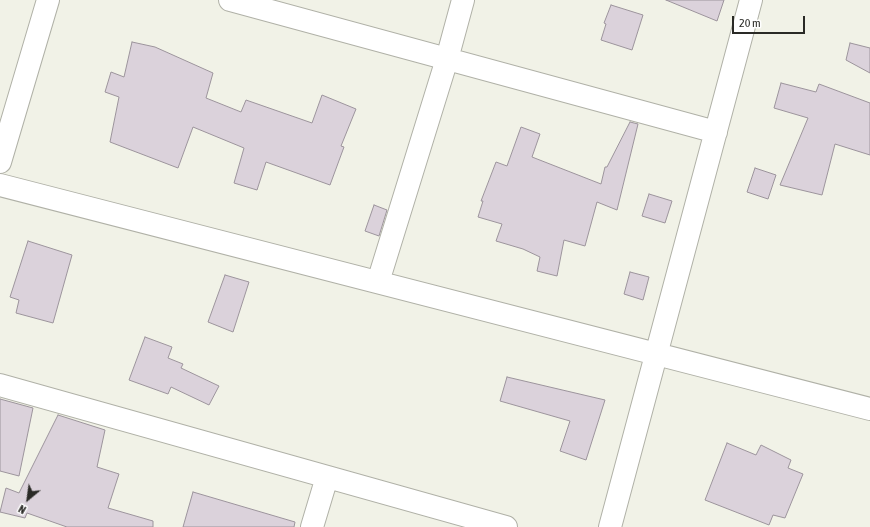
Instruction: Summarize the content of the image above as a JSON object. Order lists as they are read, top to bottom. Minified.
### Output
{"scale_bar":"20 m","north":"bottom left"}
